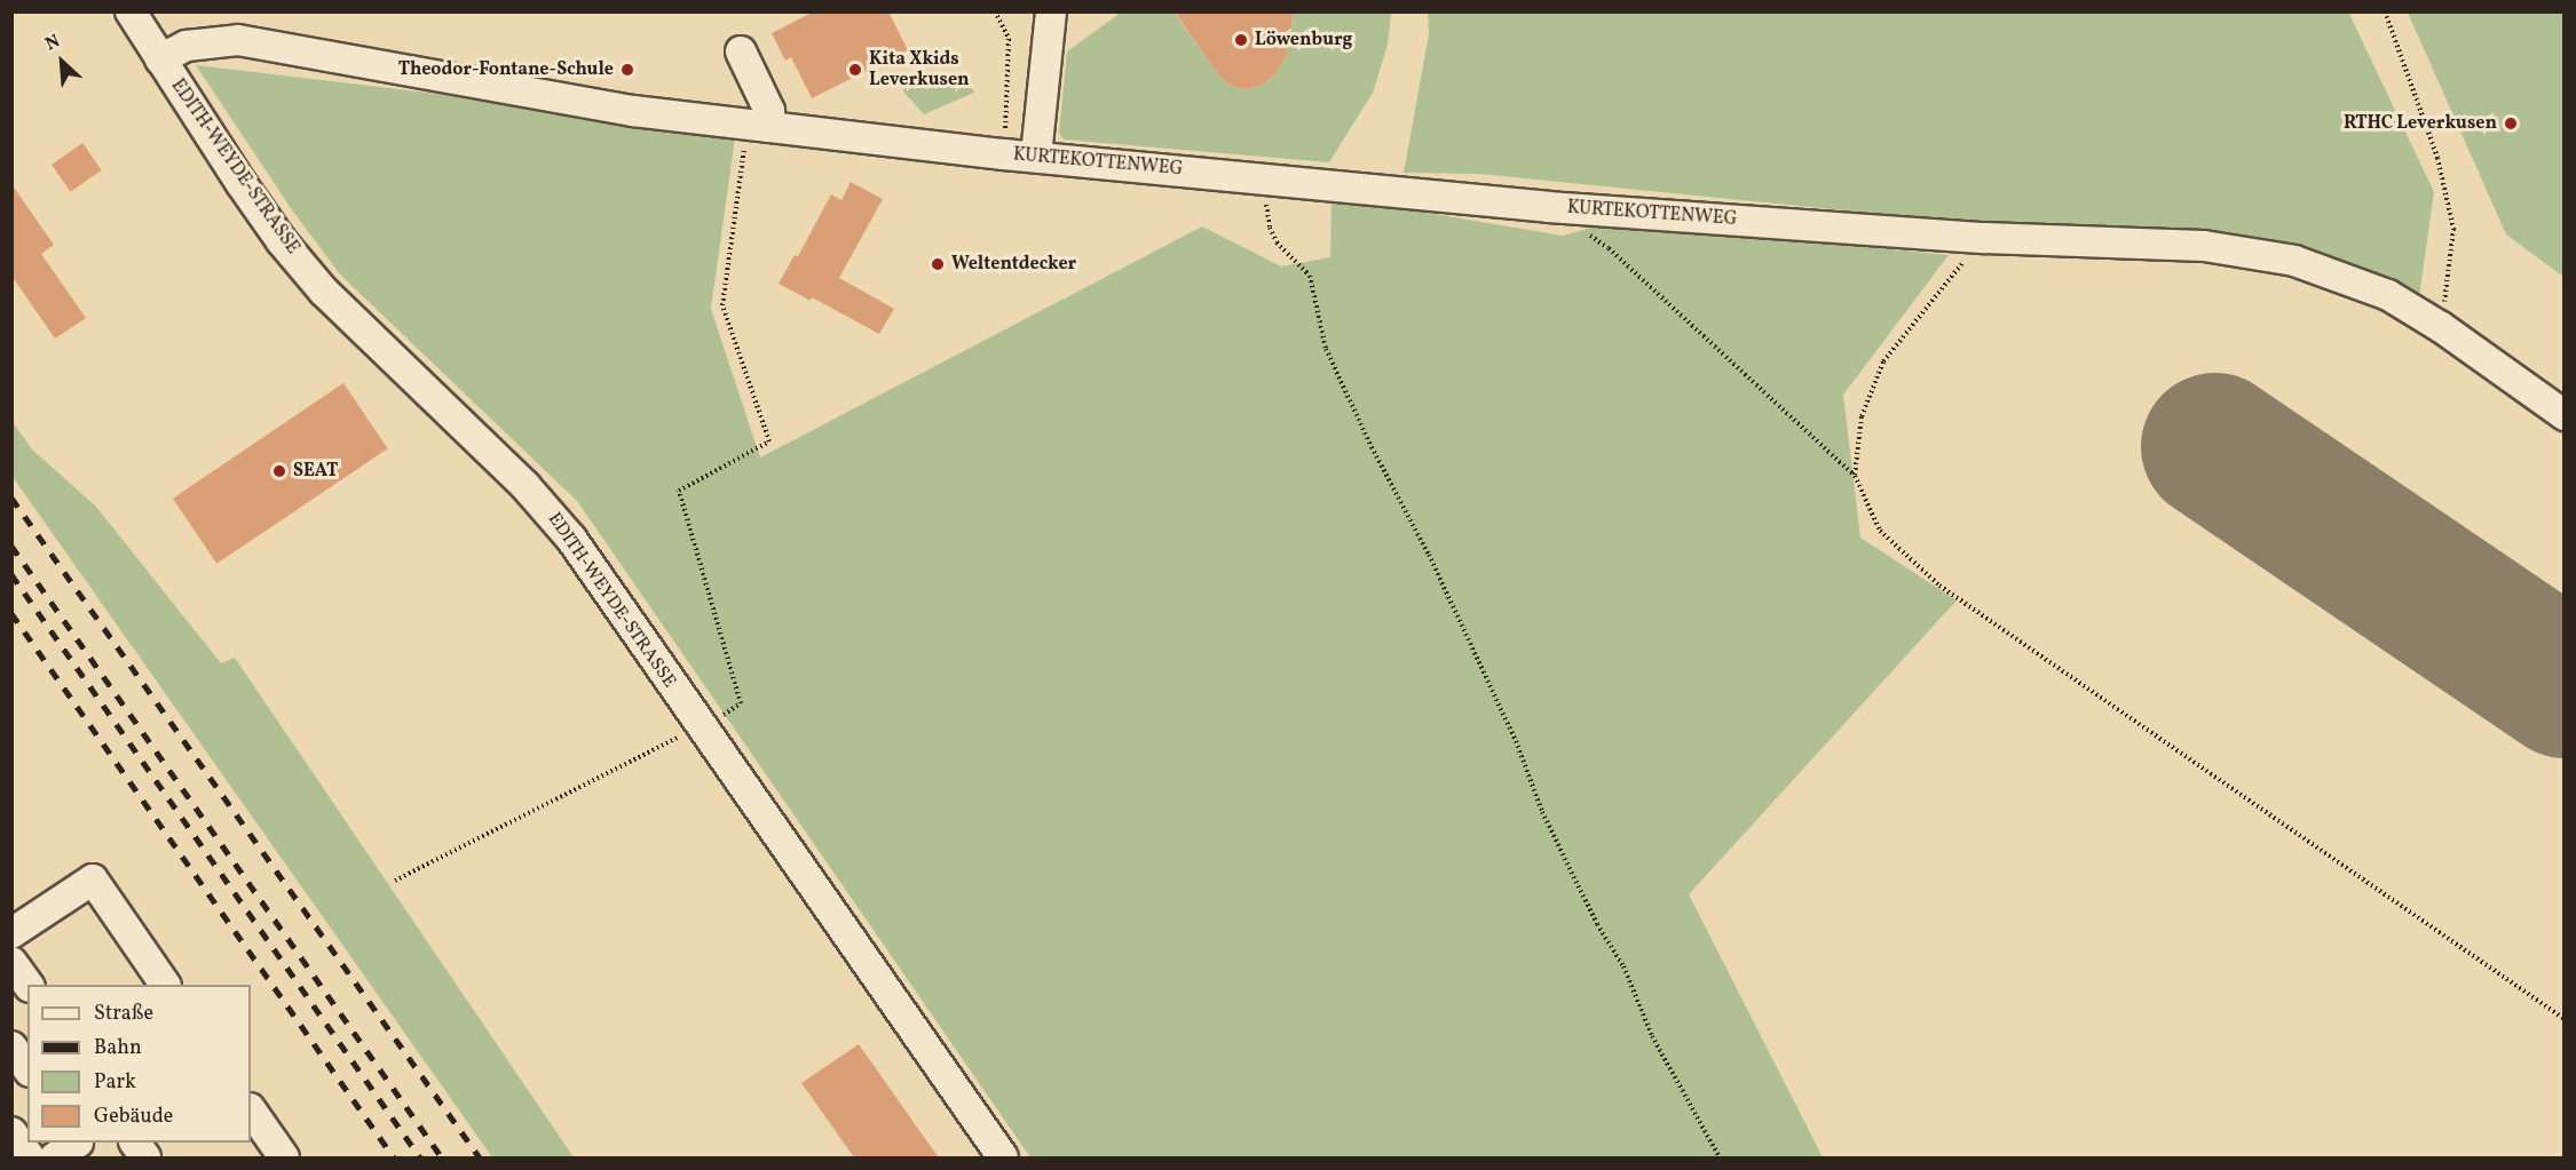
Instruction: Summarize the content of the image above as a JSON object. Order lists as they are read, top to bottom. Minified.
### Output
{"streets":{"street":["KURTEKOTTENWEG","EDITH-WEYDE-STRASSE"]},"crossings":[["KURTEKOTTENWEG","EDITH-WEYDE-STRASSE"]],"places":["Löwenburg","Theodor-Fontane-Schule","Kita Xkids Leverkusen","RTHC Leverkusen","Weltentdecker","SEAT"],"legend":["Straße","Bahn","Park","Gebäude"],"north":"top left"}
